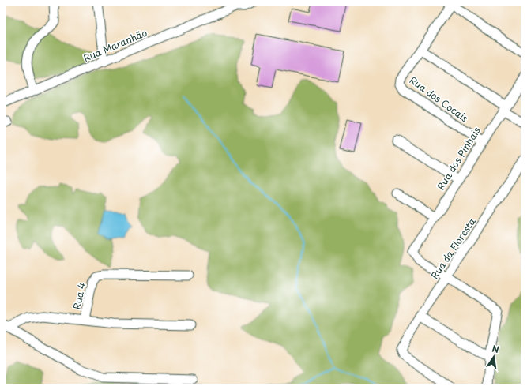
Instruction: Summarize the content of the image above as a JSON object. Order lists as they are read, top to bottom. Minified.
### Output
{"streets":{"street":["Rua Maranhão","Rua dos Cocais","Rua dos Pinhais","Rua da Floresta","Rua 4"]},"crossings":[["Rua dos Cocais","Rua dos Pinhais"],["Rua dos Pinhais","Rua da Floresta"]],"north":"top"}
